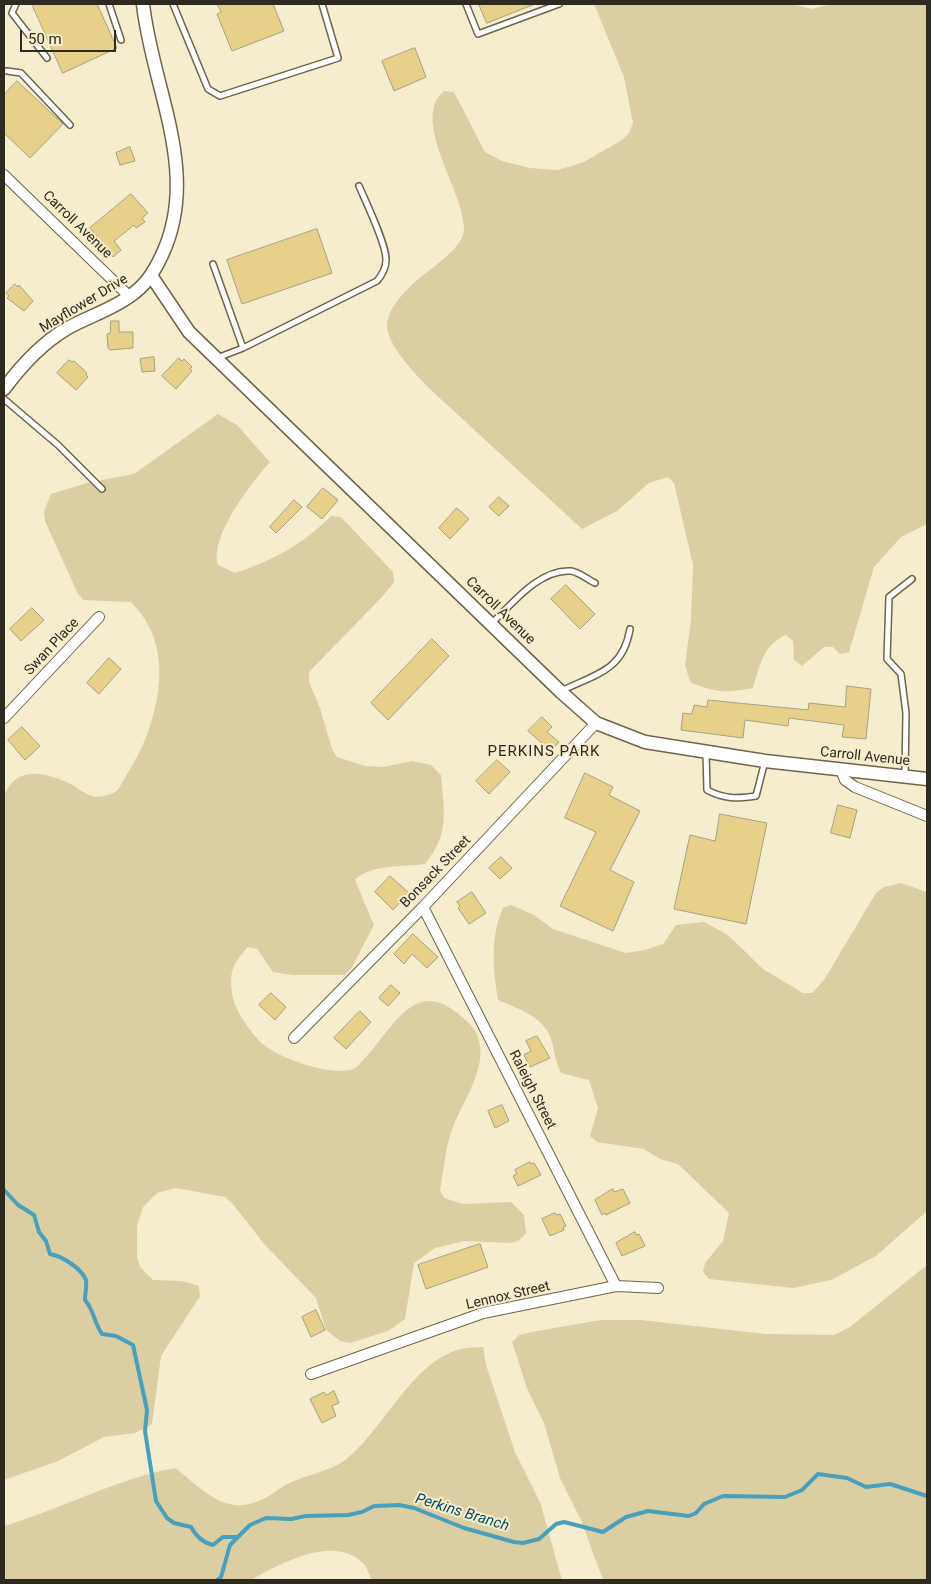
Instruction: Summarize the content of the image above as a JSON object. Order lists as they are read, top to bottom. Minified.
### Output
{"streets":{"street":["Carroll Avenue","Mayflower Drive","Swan Place","Bonsack Street","Raleigh Street","Lennox Street"]},"crossings":[["Carroll Avenue","Mayflower Drive"],["Carroll Avenue","Bonsack Street"],["Bonsack Street","Raleigh Street"],["Raleigh Street","Lennox Street"]],"districts":["PERKINS PARK"],"water":["Perkins Branch"],"scale_bar":"50 m"}
